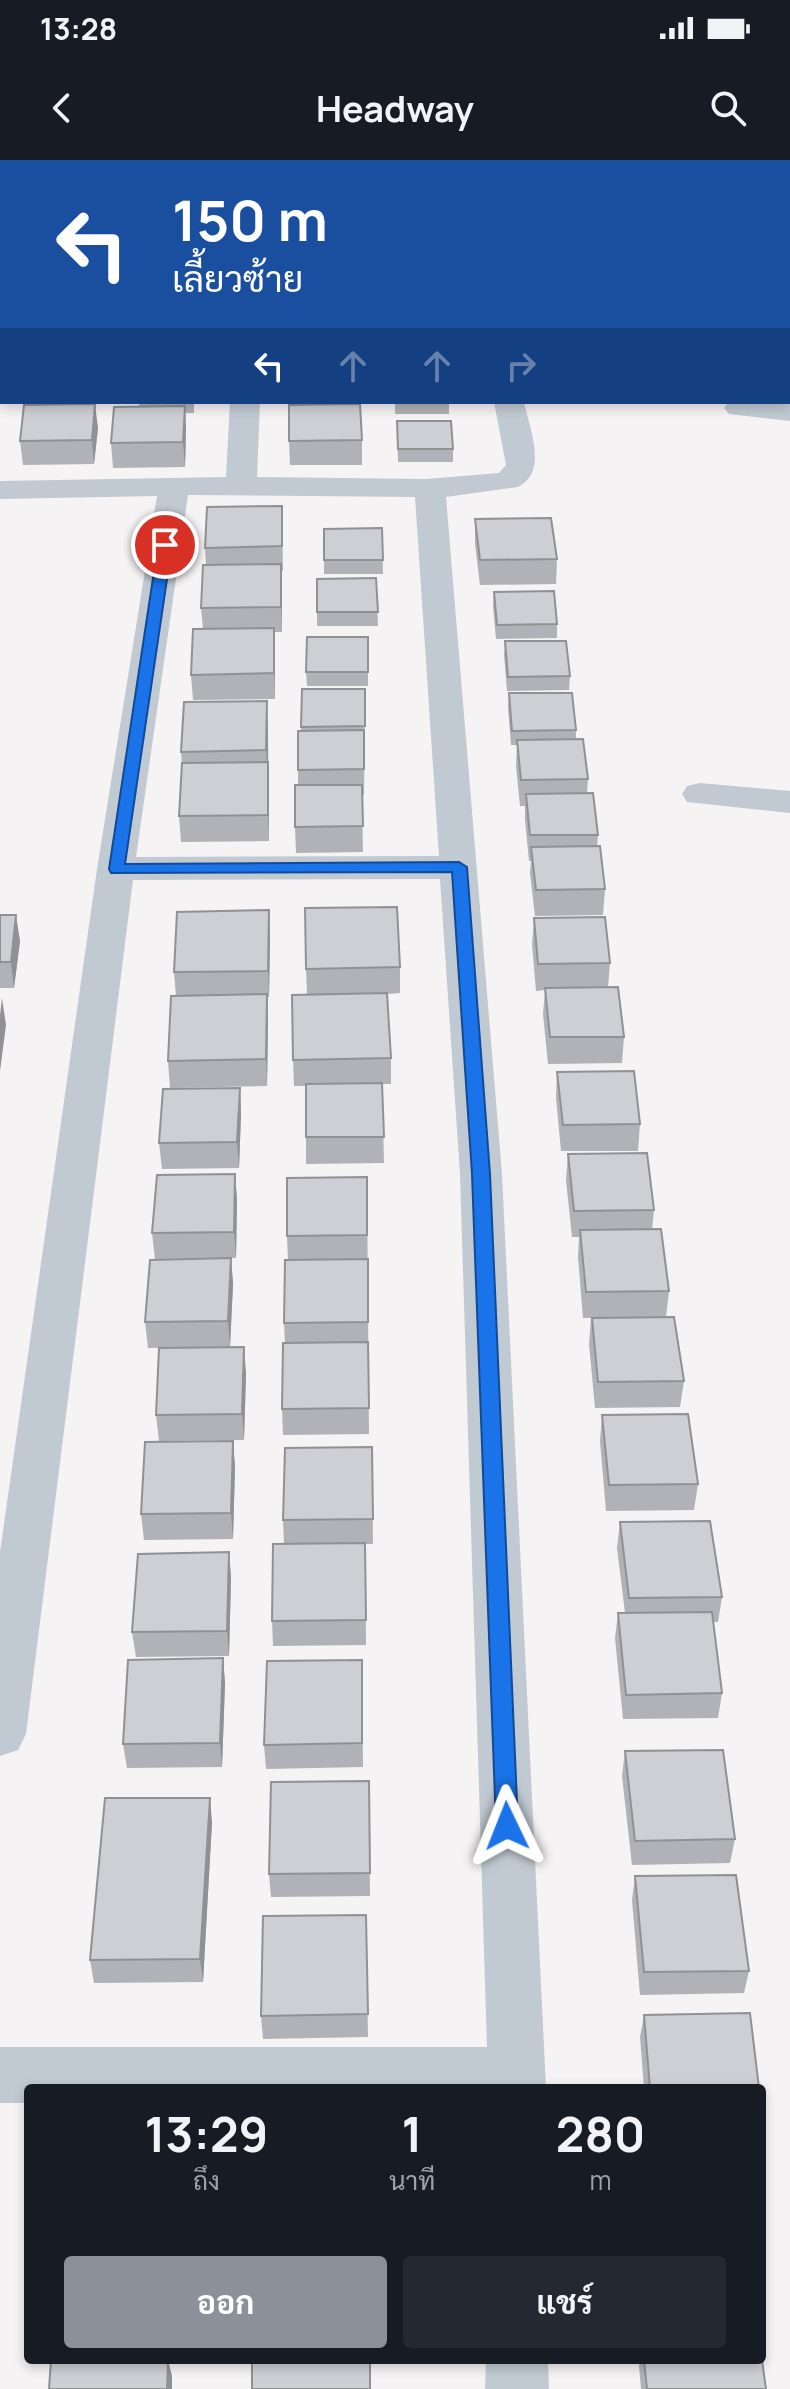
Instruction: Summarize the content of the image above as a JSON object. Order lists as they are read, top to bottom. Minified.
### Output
{"page":{"status":"13:28","header":"Headway","turn":["150 m","เลี้ยวซ้าย"],"eta":["13:29","ถึง","1","นาที","280","m"],"buttons":["ออก","แชร์"]}}
